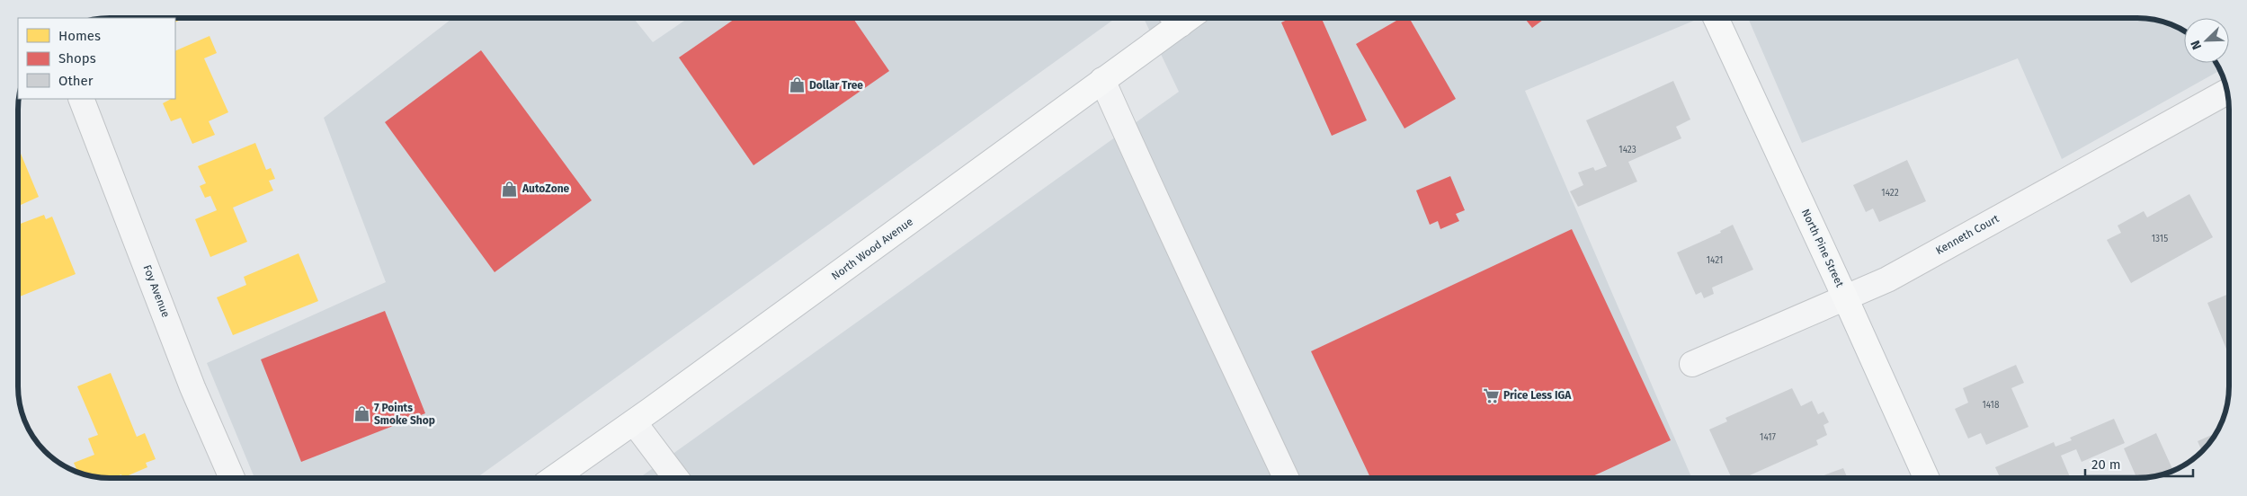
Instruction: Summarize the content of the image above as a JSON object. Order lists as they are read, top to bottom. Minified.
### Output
{"streets":{"main road":["North Pine Street","North Wood Avenue"],"street":["Kenneth Court","Foy Avenue"]},"crossings":[["Kenneth Court","North Pine Street"]],"places":{"shop":["Dollar Tree","AutoZone","7 Points Smoke Shop"],"supermarket":["Price Less IGA"]},"house_numbers":["1423","1422","1315","1421","1418","1417"],"legend":["Homes","Shops","Other"],"scale_bar":"20 m","north":"bottom left"}
